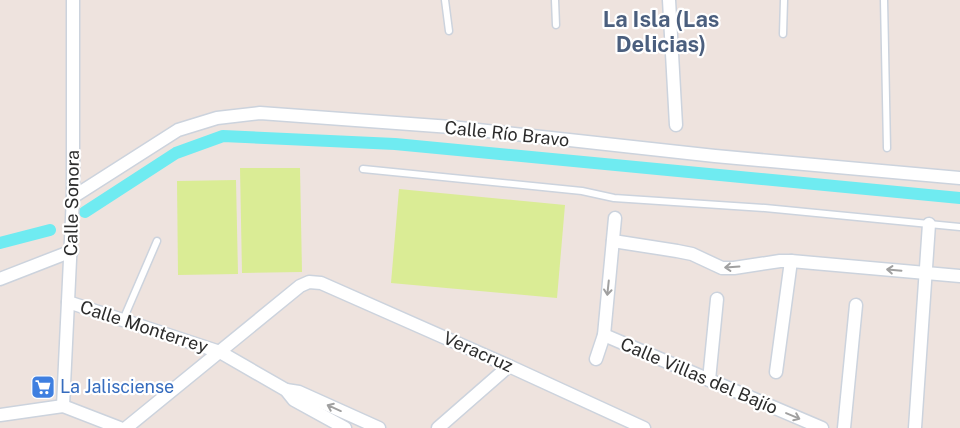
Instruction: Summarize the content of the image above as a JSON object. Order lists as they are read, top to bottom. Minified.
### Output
{"streets":{"street":["Calle Río Bravo","Calle Sonora","Calle Monterrey","Veracruz","Calle Villas del Bajío"]},"crossings":[["Calle Río Bravo","Calle Sonora"],["Calle Sonora","Calle Monterrey"],["Calle Monterrey","Veracruz"]],"one_way":["Calle Villas del Bajío"],"districts":["La Isla (Las Delicias)"],"places":{"supermarket":["La Jalisciense"]}}
